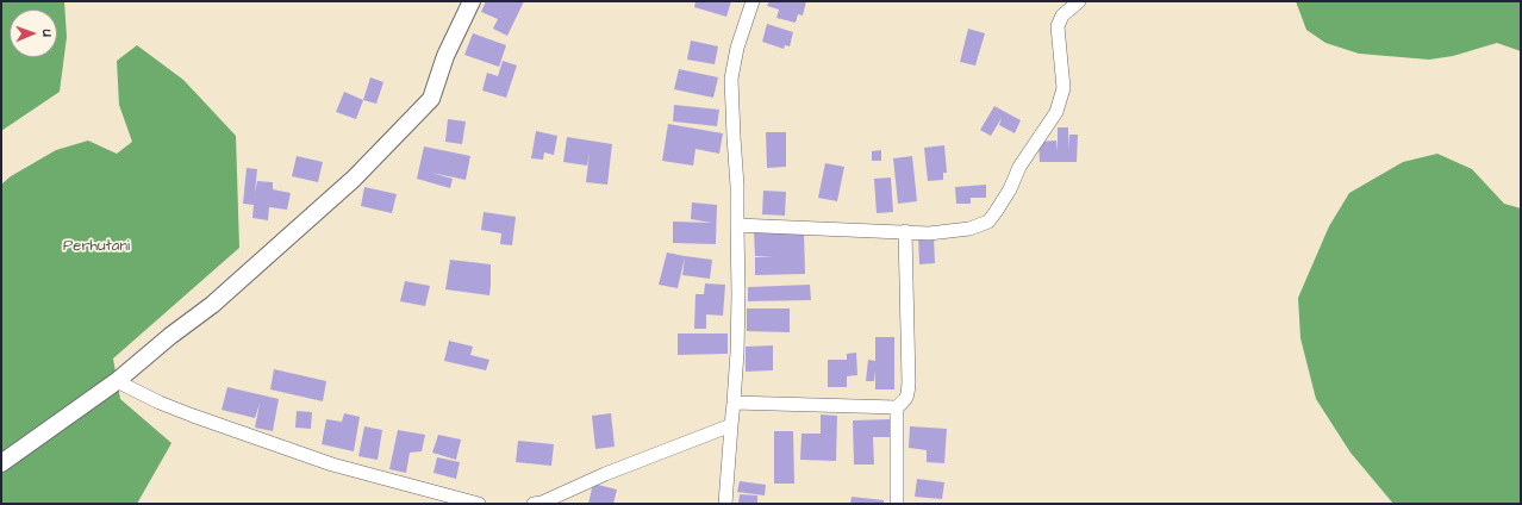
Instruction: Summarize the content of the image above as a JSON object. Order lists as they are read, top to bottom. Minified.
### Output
{"parks":["Perhutani"],"north":"right"}
